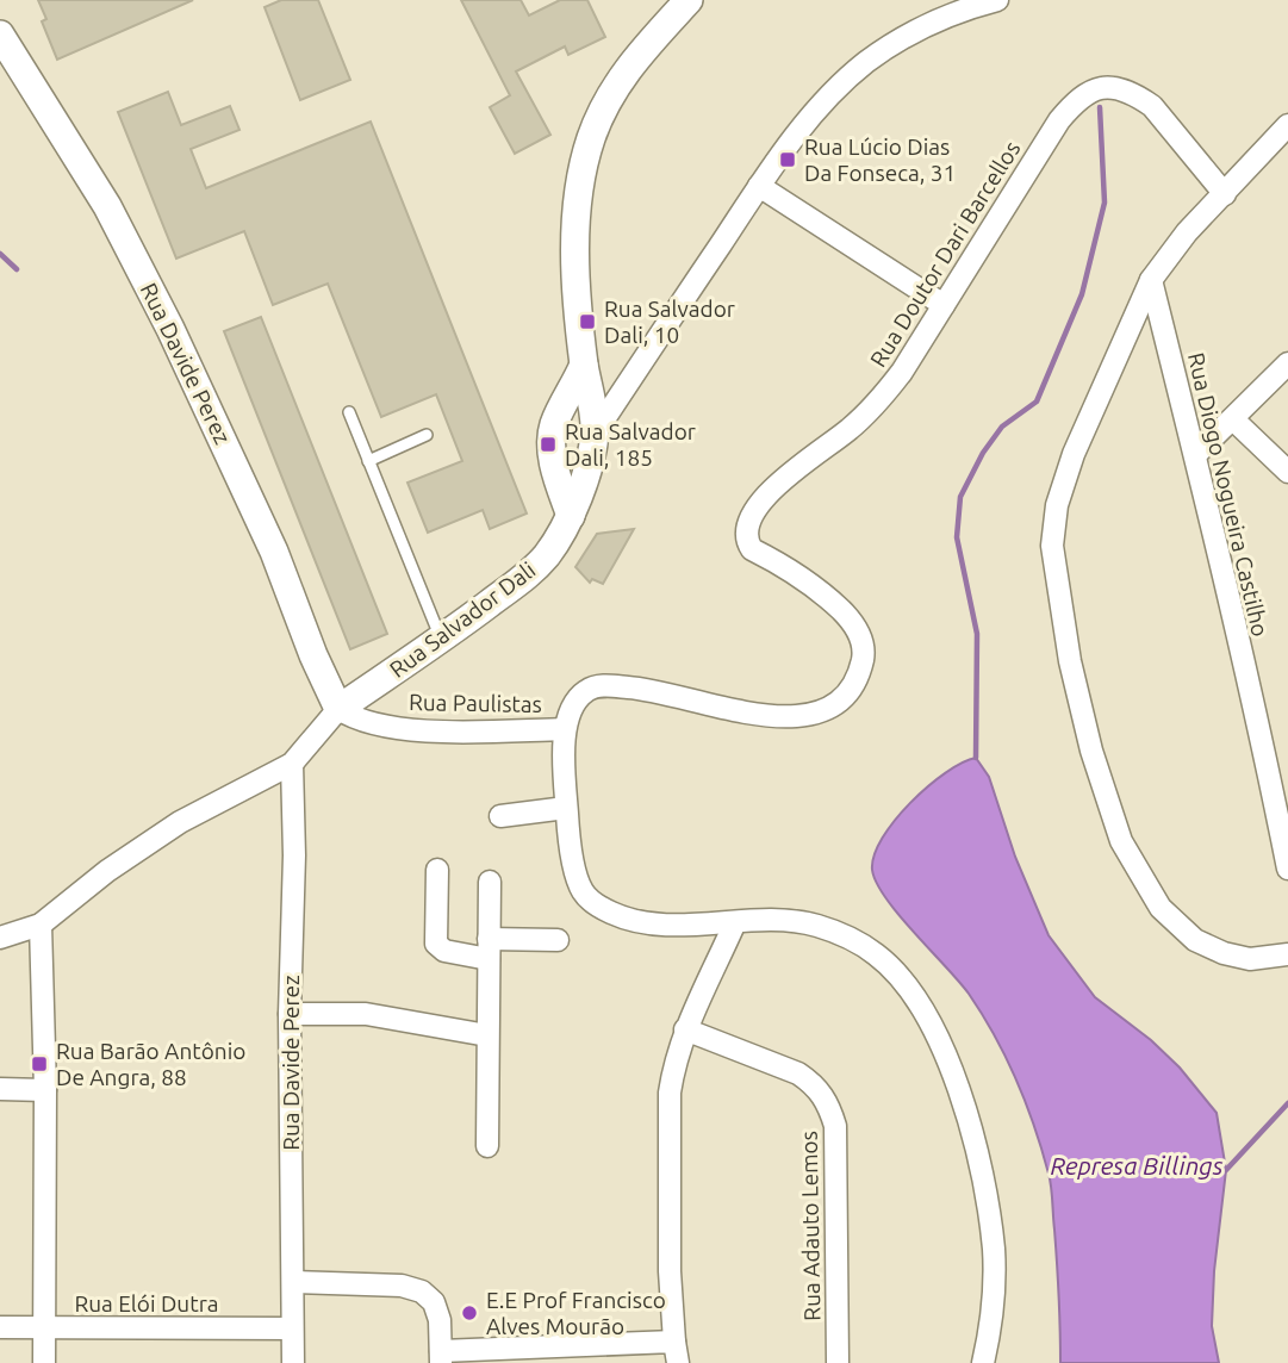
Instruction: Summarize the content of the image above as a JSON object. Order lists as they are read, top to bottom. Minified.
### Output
{"streets":{"street":["Rua Doutor Dari Barcellos","Rua Davide Perez","Rua Diogo Nogueira Castilho","Rua Salvador Dali","Rua Paulistas","Rua Adauto Lemos","Rua Elói Dutra"]},"crossings":[["Rua Doutor Dari Barcellos","Rua Paulistas"],["Rua Davide Perez","Rua Salvador Dali"],["Rua Davide Perez","Rua Paulistas"],["Rua Davide Perez","Rua Elói Dutra"],["Rua Salvador Dali","Rua Paulistas"]],"water":["Represa Billings"],"places":{"transit":["Rua Lúcio Dias Da Fonseca, 31","Rua Salvador Dali, 10","Rua Salvador Dali, 185","Rua Barão Antônio De Angra, 88"],"other":["E.E Prof Francisco Alves Mourão"]}}
